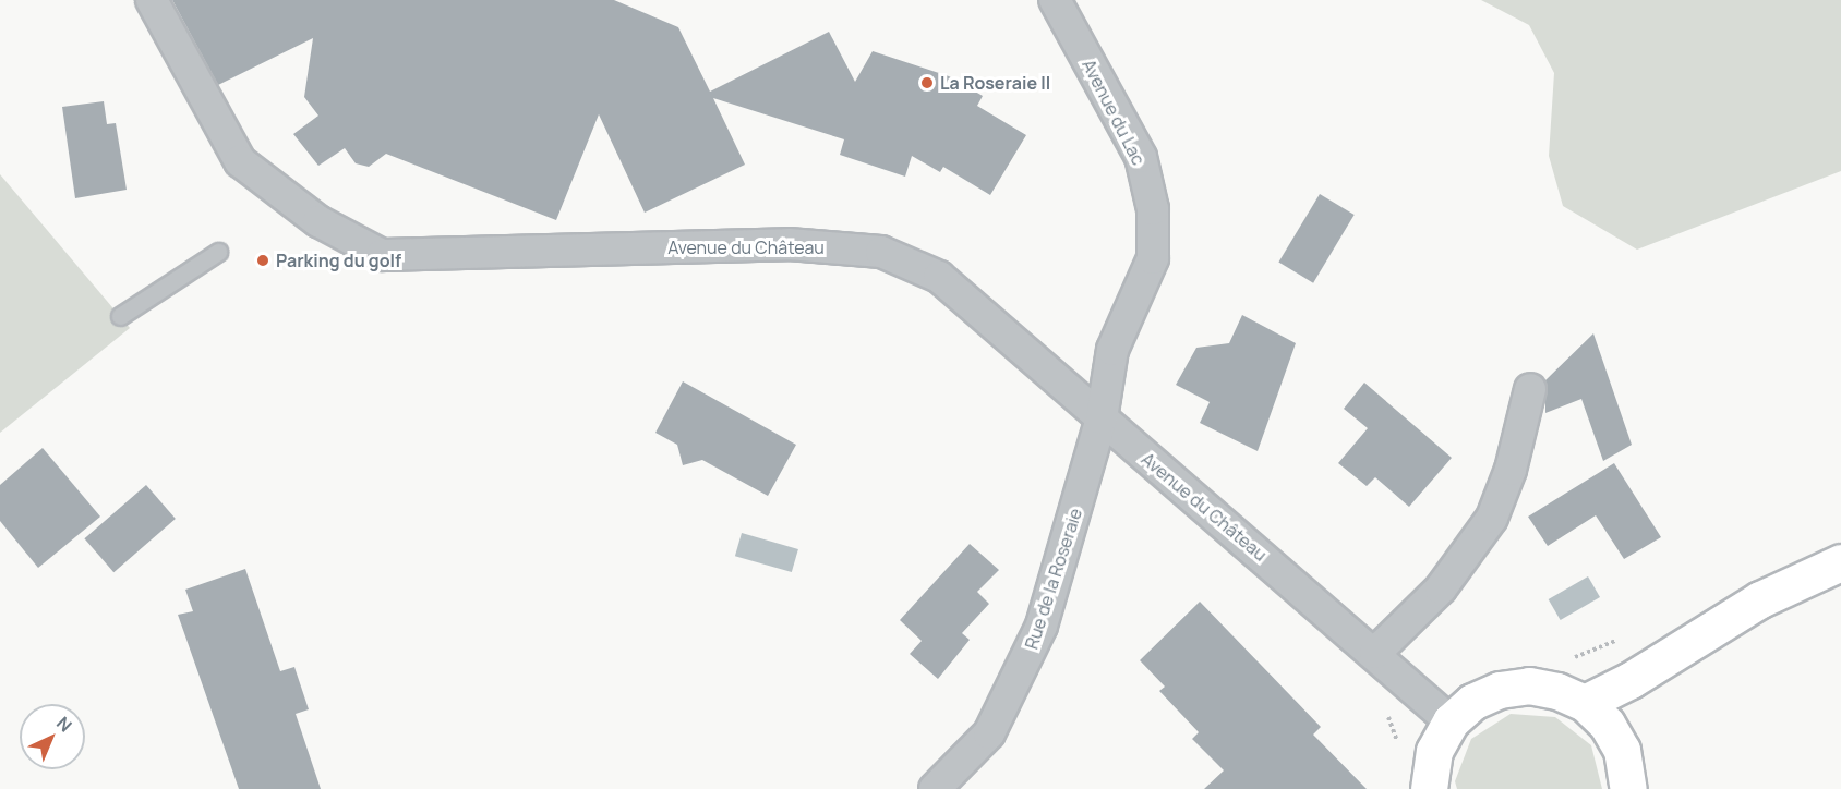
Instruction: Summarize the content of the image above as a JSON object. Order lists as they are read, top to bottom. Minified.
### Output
{"streets":{"street":["Avenue du Lac","Avenue du Château","Rue de la Roseraie"]},"crossings":[["Avenue du Lac","Avenue du Château"],["Avenue du Lac","Rue de la Roseraie"],["Avenue du Château","Rue de la Roseraie"]],"places":["La Roseraie II","Parking du golf"],"north":"top right"}
